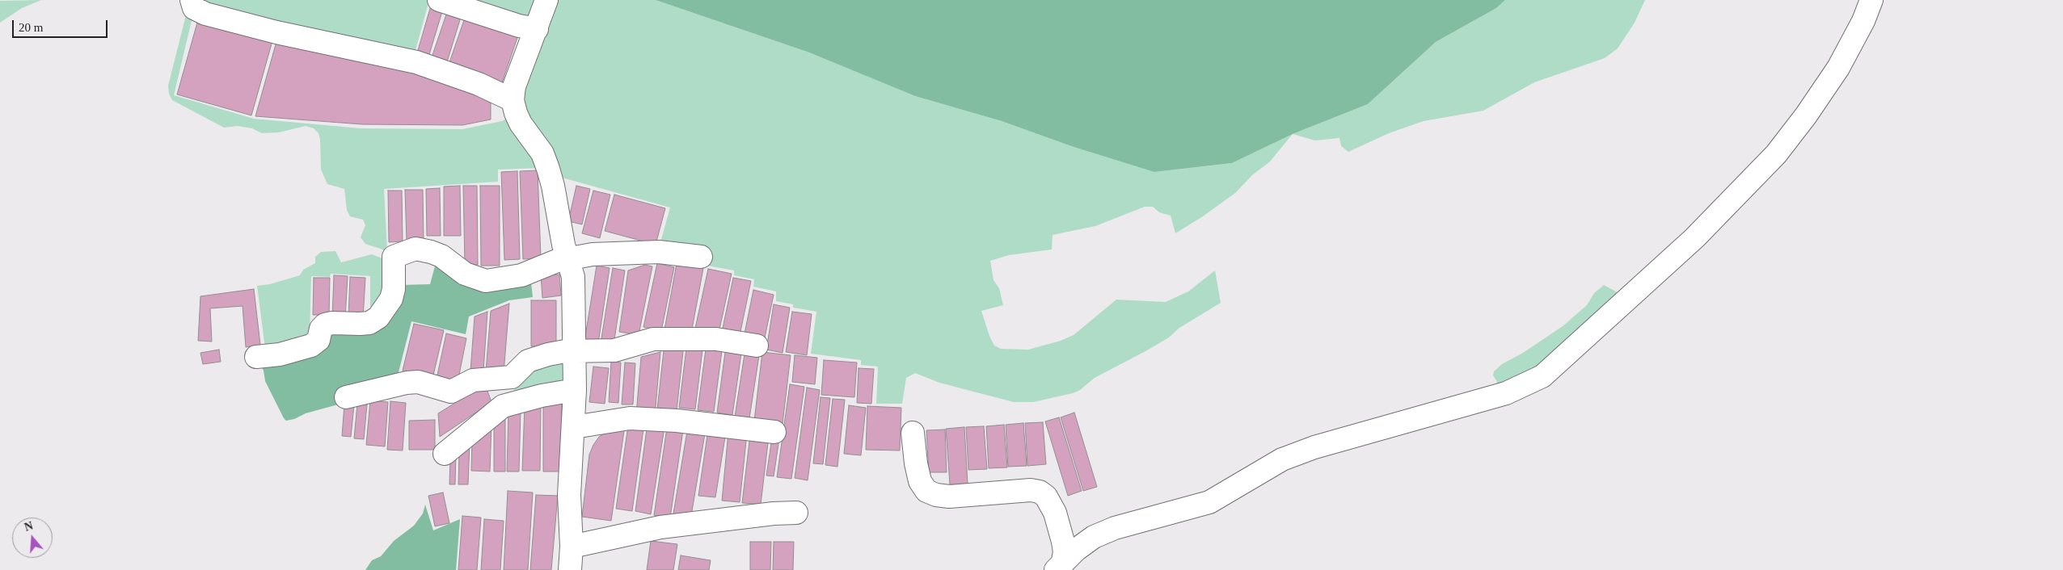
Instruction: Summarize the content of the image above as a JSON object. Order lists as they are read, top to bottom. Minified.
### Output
{"scale_bar":"20 m","north":"top"}
